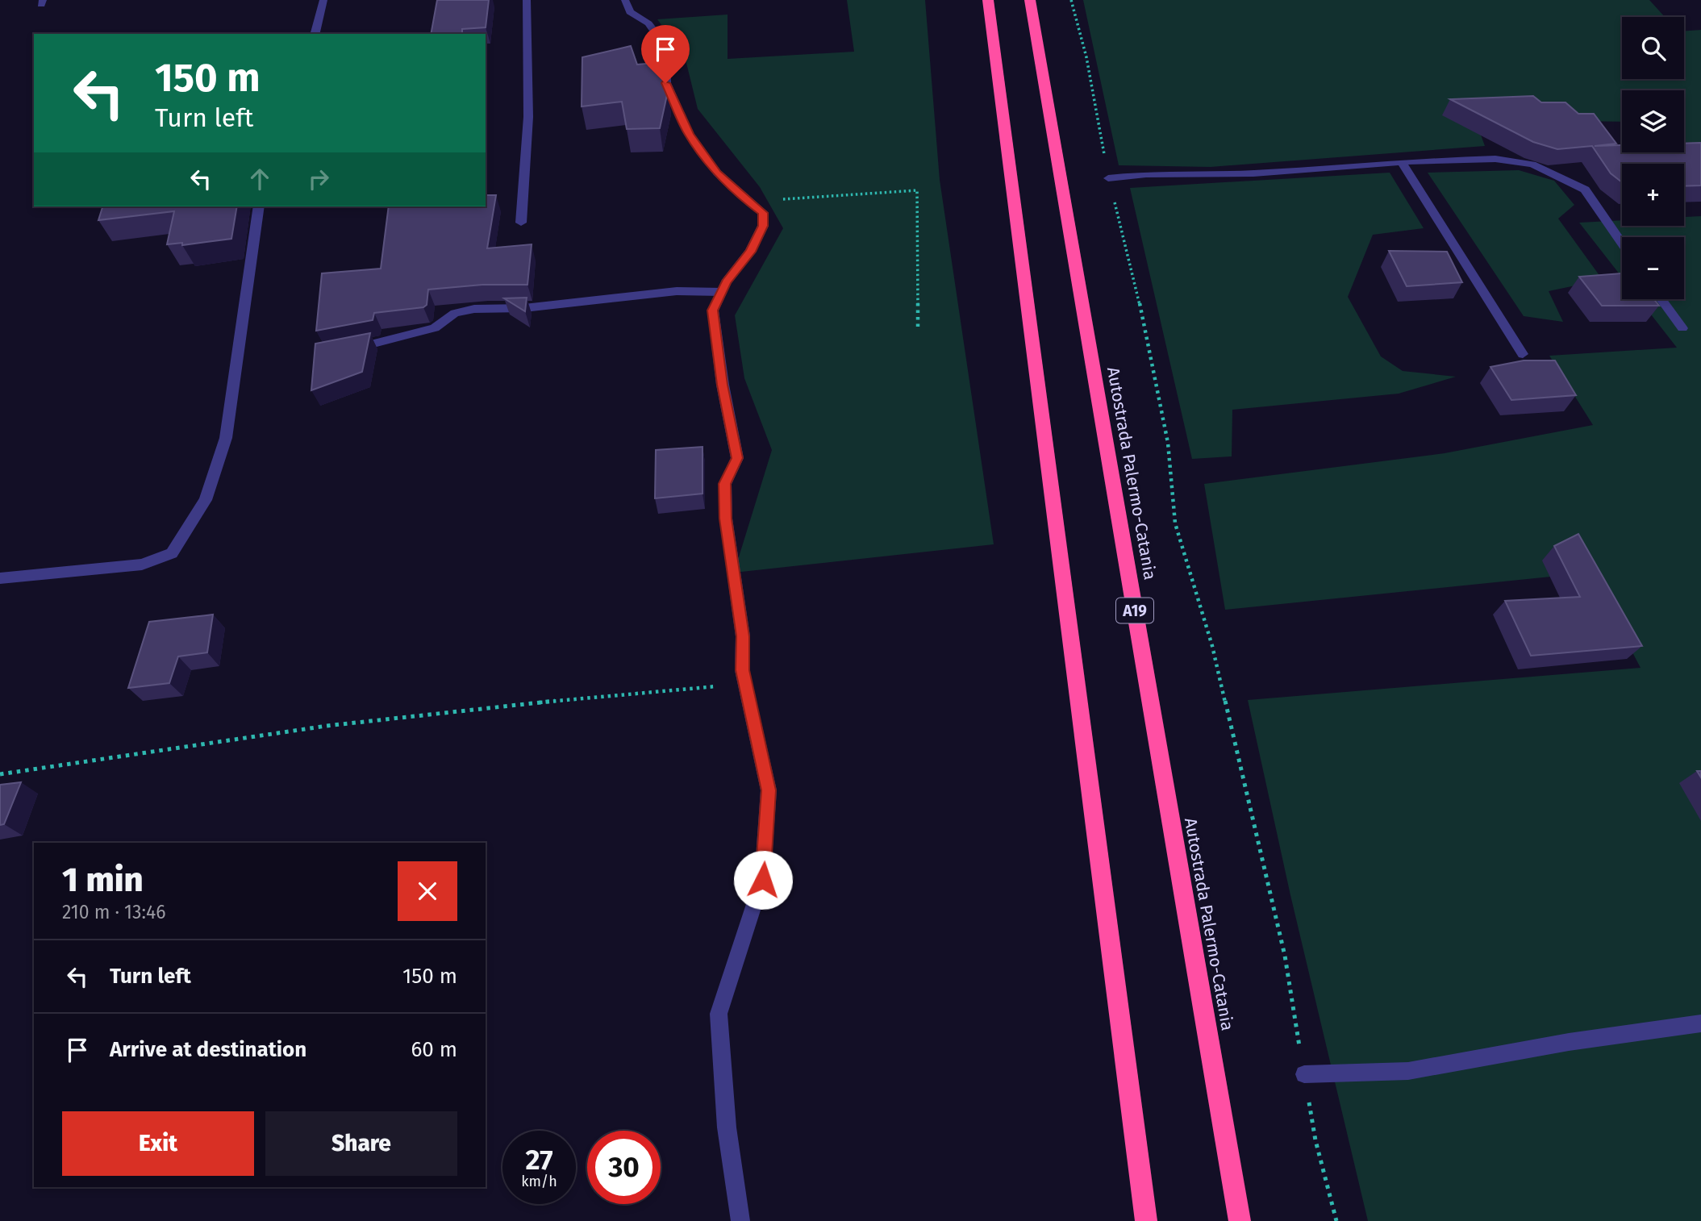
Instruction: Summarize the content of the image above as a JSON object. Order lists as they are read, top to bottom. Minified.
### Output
{"streets":{"highway":["Autostrada Palermo-Catania","A19"]},"page":{"map_buttons":["+","−"],"turn":["150 m","Turn left"],"heading":["1 min","210 m · 13:46"],"list":[{"name":"Turn left","value":"150 m"},{"name":"Arrive at destination","value":"60 m"}],"buttons":["Exit","Share"],"speed":"27 km/h","limit":"30"}}
